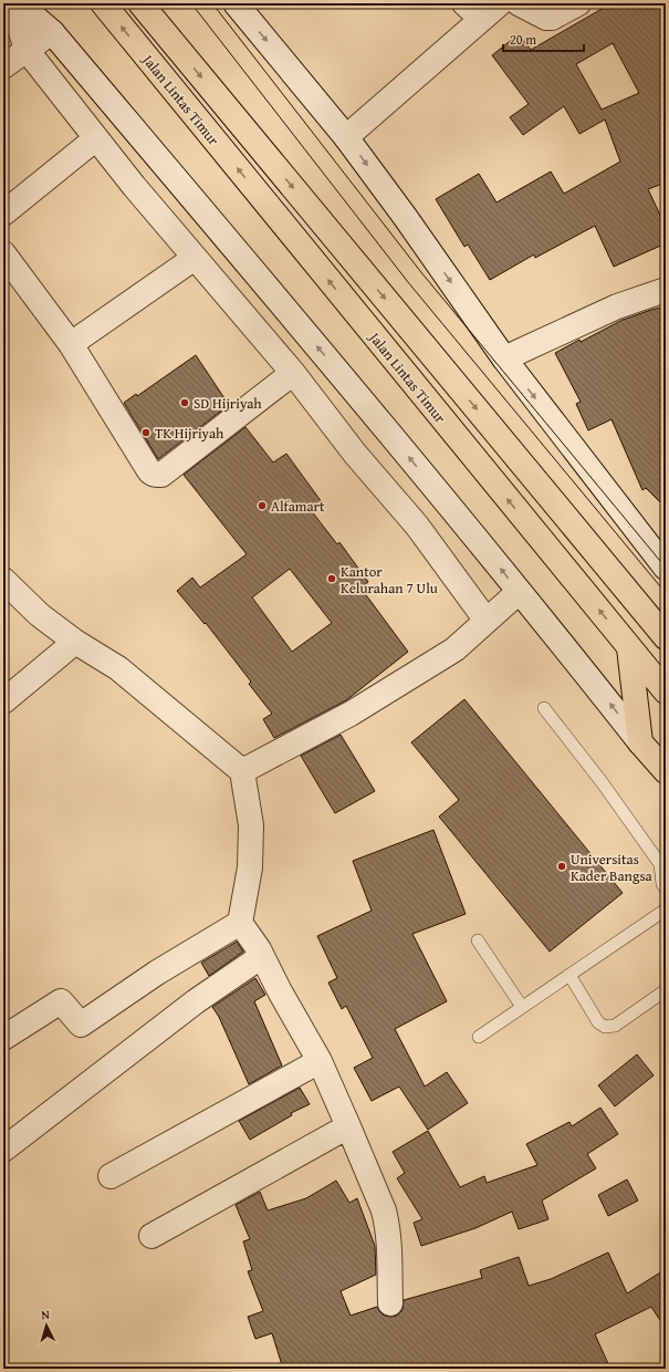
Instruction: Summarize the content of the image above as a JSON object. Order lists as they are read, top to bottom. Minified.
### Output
{"streets":{"highway":["Jalan Lintas Timur"]},"places":["SD Hijriyah","TK Hijriyah","Alfamart","Kantor Kelurahan 7 Ulu","Universitas Kader Bangsa"],"scale_bar":"20 m","north":"top"}
